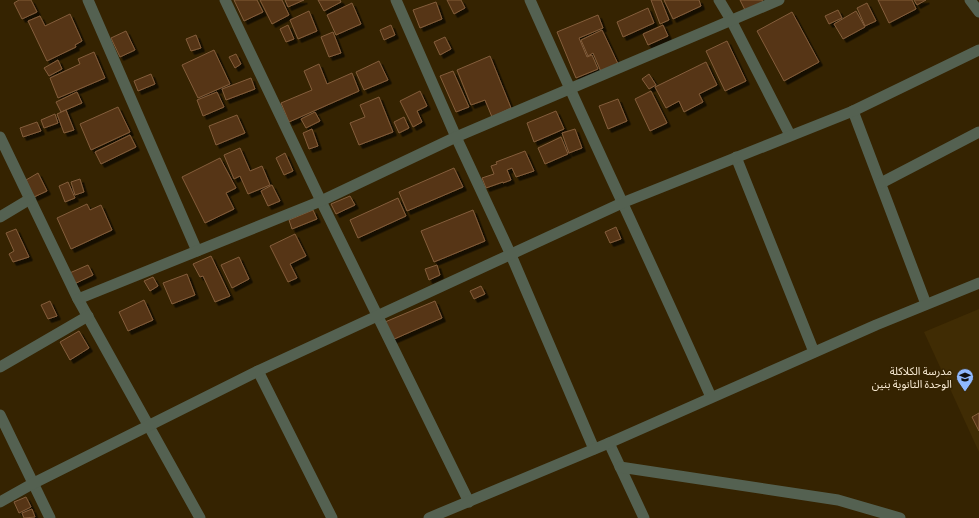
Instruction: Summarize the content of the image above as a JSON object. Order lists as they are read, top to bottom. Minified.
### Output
{"places":{"school or university":["مدرسة الكلاكلة الوحدة الثانوية بنين"]}}
